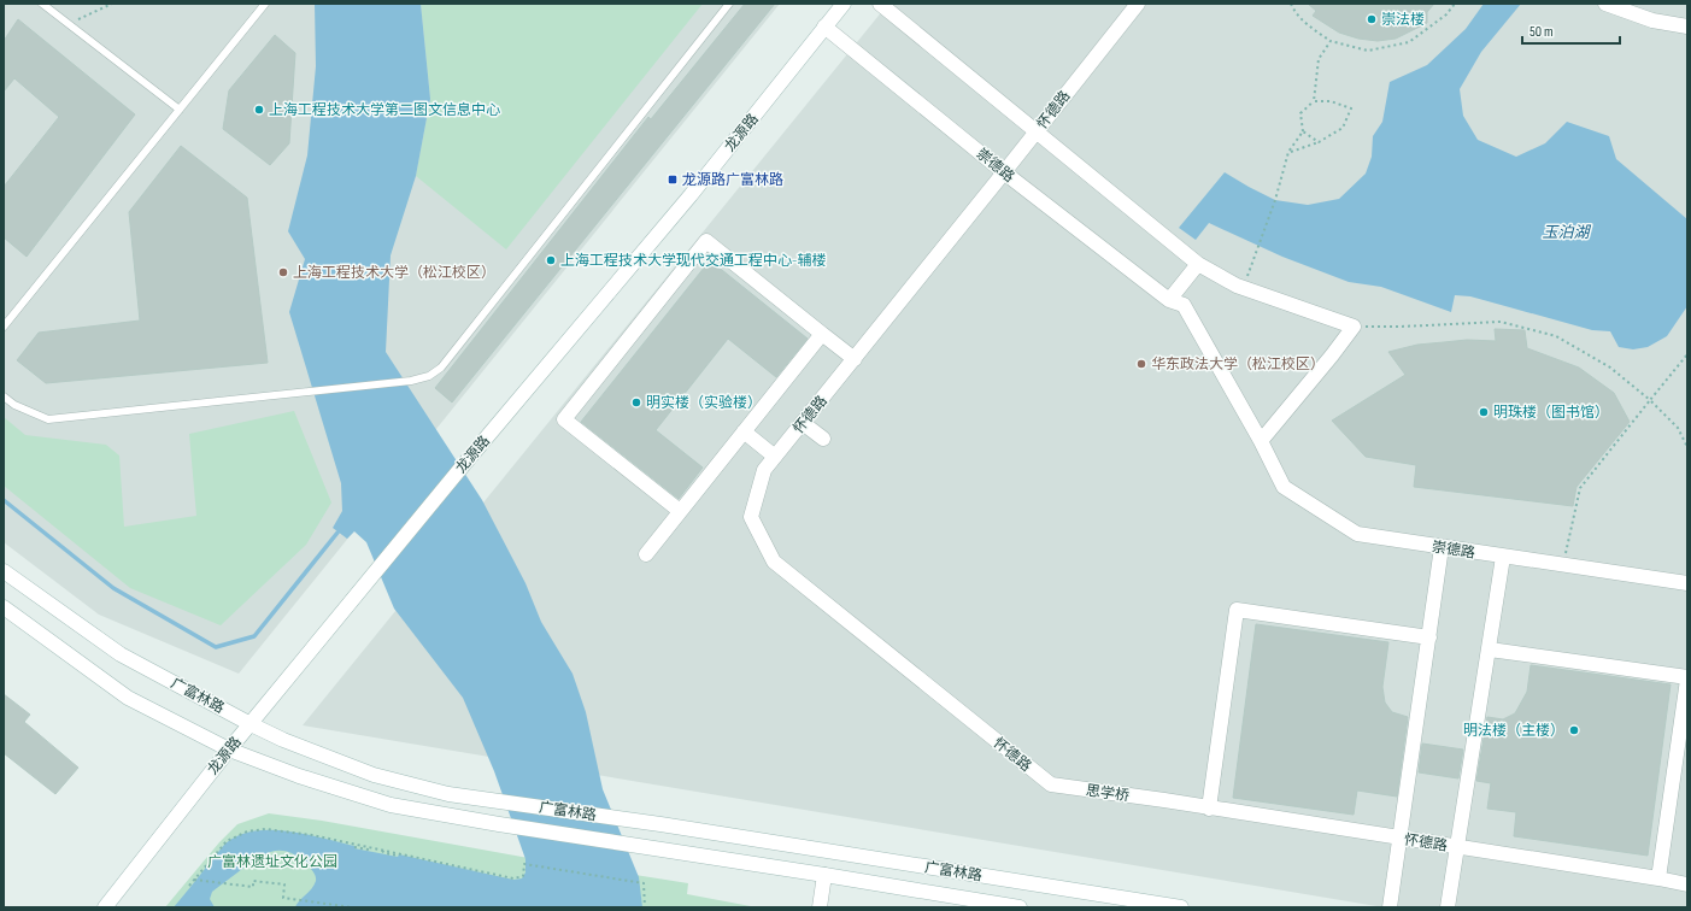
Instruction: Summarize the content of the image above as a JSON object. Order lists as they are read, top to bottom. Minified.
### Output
{"streets":{"street":["怀德路","龙源路","崇德路","广富林路","思学桥"]},"crossings":[["怀德路","崇德路"],["怀德路","思学桥"],["龙源路","崇德路"],["龙源路","广富林路"]],"water":["玉泊湖"],"parks":["广富林遗址文化公园"],"places":{"other":["崇法楼","上海工程技术大学第二图文信息中心","上海工程技术大学现代交通工程中心-辅楼","上海工程技术大学（松江校区）","华东政法大学（松江校区）","明实楼（实验楼）","明珠楼（图书馆）","明法楼（主楼）"],"transit":["龙源路广富林路"]},"scale_bar":"50 m"}
